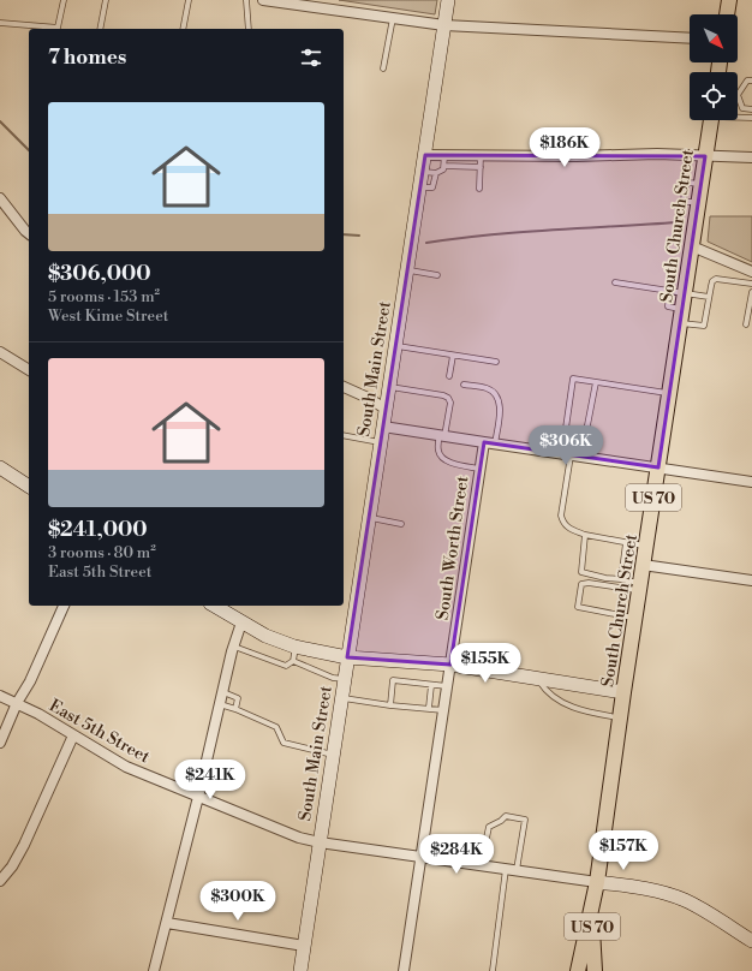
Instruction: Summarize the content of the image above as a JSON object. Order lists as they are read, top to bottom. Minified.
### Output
{"streets":{"main road":["South Church Street","US 70"],"street":["South Main Street","South Worth Street","East 5th Street"]},"crossings":[["South Church Street","US 70"],["South Church Street","East 5th Street"],["South Main Street","East 5th Street"],["US 70","East 5th Street"],["South Worth Street","East 5th Street"]],"north":"bottom right","page":{"heading":"7 homes","list":[{"name":"$306,000","note":"5 rooms · 153 m² · West Kime Street"},{"name":"$241,000","note":"3 rooms · 80 m² · East 5th Street"}],"price":["$186K","$306K","$155K","$241K","$157K","$284K","$300K"]}}
